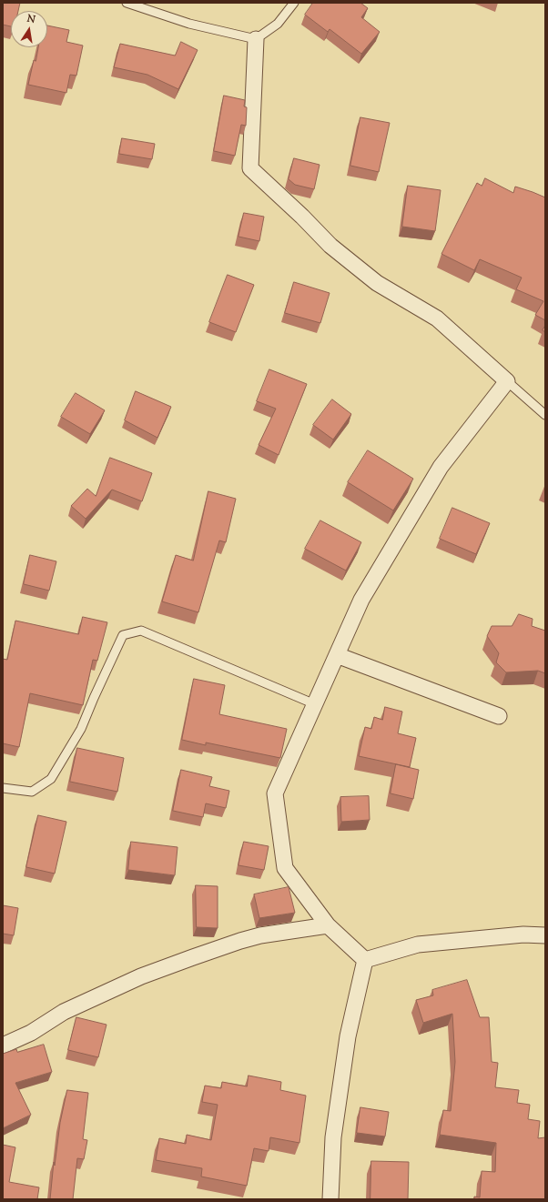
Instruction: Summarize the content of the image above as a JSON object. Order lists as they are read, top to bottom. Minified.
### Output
{"north":"top"}
